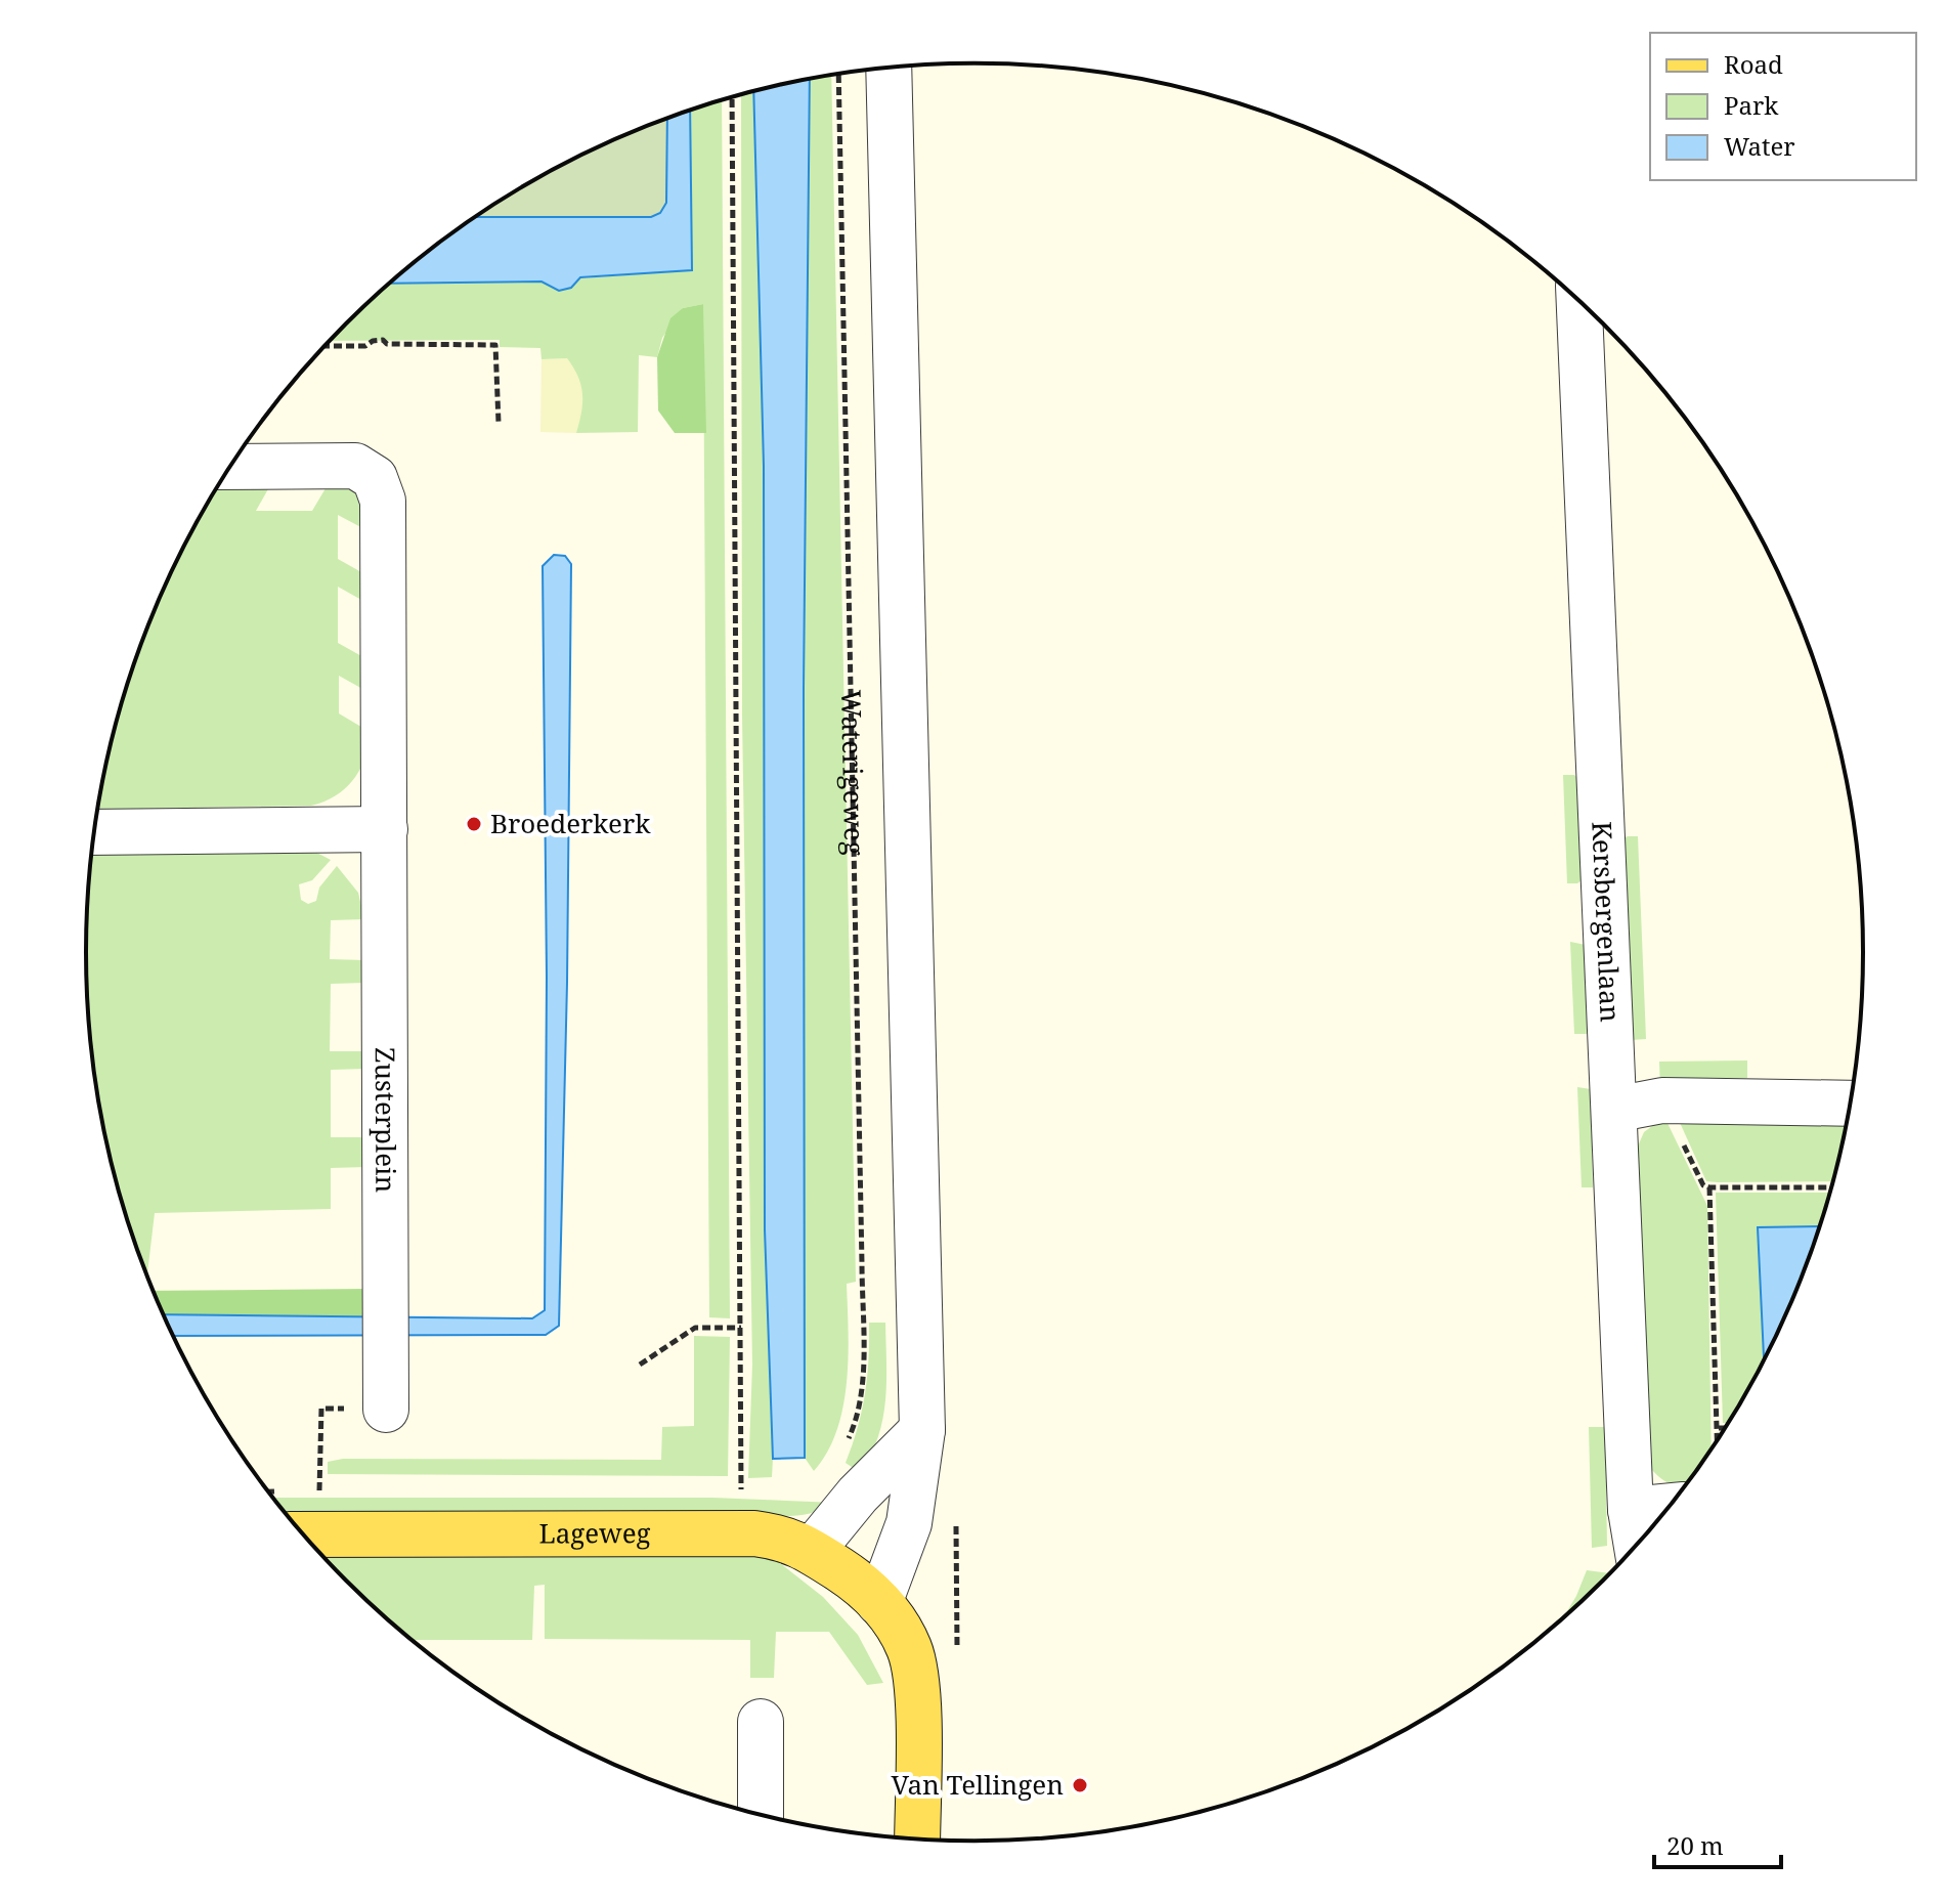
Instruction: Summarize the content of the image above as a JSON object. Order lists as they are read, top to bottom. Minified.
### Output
{"streets":{"main road":["Lageweg"],"street":["Waterigeweg","Kersbergenlaan","Zusterplein"]},"crossings":[["Waterigeweg","Lageweg"]],"places":["Broederkerk","Van Tellingen"],"legend":["Road","Park","Water"],"scale_bar":"20 m"}
